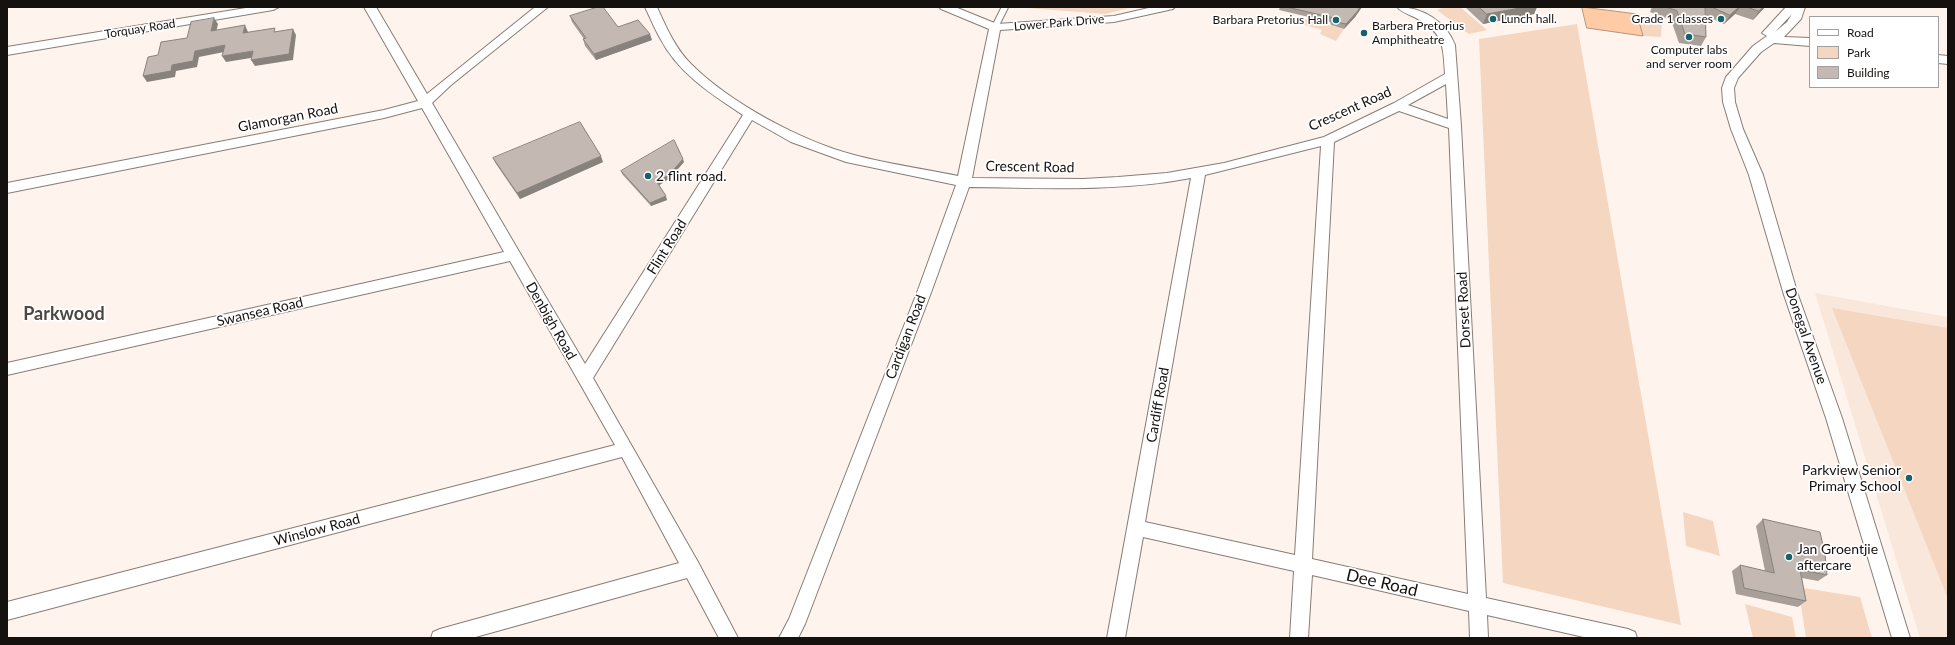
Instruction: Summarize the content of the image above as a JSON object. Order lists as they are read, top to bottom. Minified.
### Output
{"streets":{"street":["Lower Park Drive","Torquay Road","Crescent Road","Glamorgan Road","Flint Road","Dorset Road","Swansea Road","Denbigh Road","Donegal Avenue","Cardigan Road","Cardiff Road","Winslow Road","Dee Road"]},"crossings":[["Lower Park Drive","Cardigan Road"],["Crescent Road","Flint Road"],["Crescent Road","Dorset Road"],["Crescent Road","Cardigan Road"],["Crescent Road","Cardiff Road"],["Glamorgan Road","Denbigh Road"],["Flint Road","Denbigh Road"],["Dorset Road","Dee Road"],["Swansea Road","Denbigh Road"],["Denbigh Road","Winslow Road"],["Cardiff Road","Dee Road"]],"districts":["Parkwood"],"places":["Lunch hall.","Grade 1 classes","Barbara Pretorius Hall","Barbera Pretorius Amphitheatre","Computer labs and server room","2 flint road.","Parkview Senior Primary School","Jan Groentjie aftercare"],"legend":["Road","Park","Building"]}
